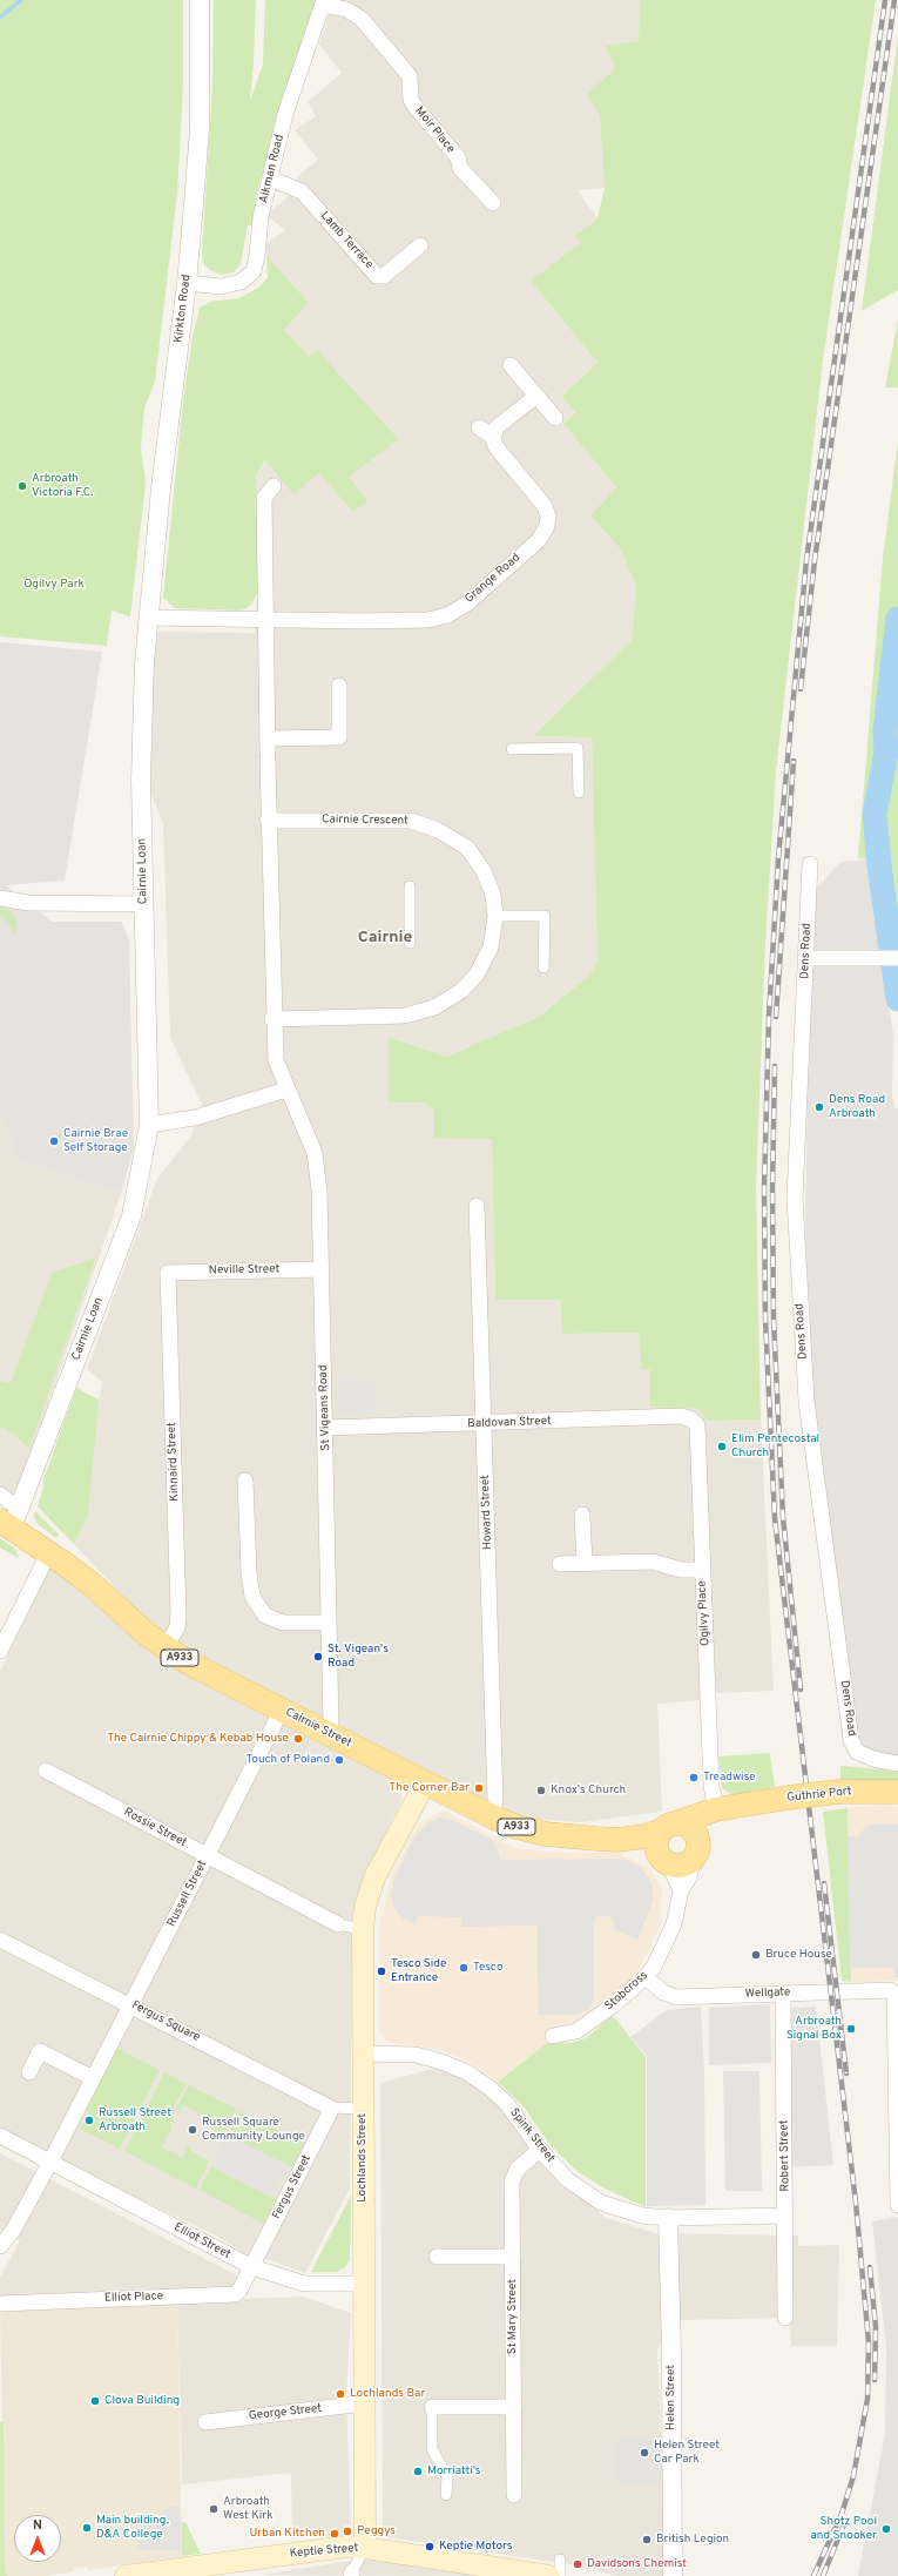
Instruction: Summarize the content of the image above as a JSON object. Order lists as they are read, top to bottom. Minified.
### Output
{"streets":{"main road":["A933","Cairnie Street","Guthrie Port","Lochlands Street","Keptie Street"],"street":["Moir Place","Aikman Road","Lamb Terrace","Kirkton Road","Grange Road","Cairnie Crescent","Cairnie Loan","Dens Road","Neville Street","St Vigeans Road","Baldovan Street","Kinnaird Street","Howard Street","Ogilvy Place","Rossie Street","Russell Street","Stobcross","Wellgate","Fergus Square","Spink Street","Robert Street","Fergus Street","Elliot Street","Elliot Place","St Mary Street","Helen Street","George Street"]},"crossings":[["Moir Place","Aikman Road"],["Aikman Road","Lamb Terrace"],["Aikman Road","Kirkton Road"],["Kirkton Road","Grange Road"],["Kirkton Road","Cairnie Loan"],["Grange Road","Cairnie Loan"],["Cairnie Loan","A933"],["Neville Street","St Vigeans Road"],["Neville Street","Kinnaird Street"],["St Vigeans Road","Baldovan Street"],["St Vigeans Road","Cairnie Street"],["Baldovan Street","Howard Street"],["Baldovan Street","Ogilvy Place"],["Kinnaird Street","Cairnie Street"],["Howard Street","Cairnie Street"],["Ogilvy Place","Guthrie Port"],["A933","Cairnie Street"],["Cairnie Street","Guthrie Port"],["Cairnie Street","Russell Street"],["Cairnie Street","Stobcross"],["Cairnie Street","Lochlands Street"],["Guthrie Port","Stobcross"],["Rossie Street","Russell Street"],["Russell Street","Fergus Square"],["Russell Street","Elliot Street"],["Stobcross","Wellgate"],["Wellgate","Robert Street"],["Fergus Square","Fergus Street"],["Spink Street","Robert Street"],["Spink Street","Lochlands Street"],["Spink Street","St Mary Street"],["Spink Street","Helen Street"],["Lochlands Street","Elliot Street"],["Lochlands Street","George Street"],["Lochlands Street","Keptie Street"],["Fergus Street","Elliot Street"],["Fergus Street","Elliot Place"],["Elliot Street","Elliot Place"]],"districts":["Cairnie"],"parks":["Ogilvy Park"],"places":["Arbroath Victoria F.C.","Dens Road Arbroath","Cairnie Brae Self Storage","Elim Pentecostal Church","St. Vigean's Road","The Cairnie Chippy & Kebab House","Touch of Poland","Treadwise","The Corner Bar","Knox's Church","Bruce House","Tesco","Tesco Side Entrance","Arbroath Signal Box","Russell Street Arbroath","Russell Square Community Lounge","Lochlands Bar","Clova Building","Helen Street Car Park","Morriatti's","Arbroath West Kirk","Main building, D&A College","Shotz Pool and Snooker","Peggys","Urban Kitchen","British Legion","Keptie Motors","Davidsons Chemist"],"north":"top"}
